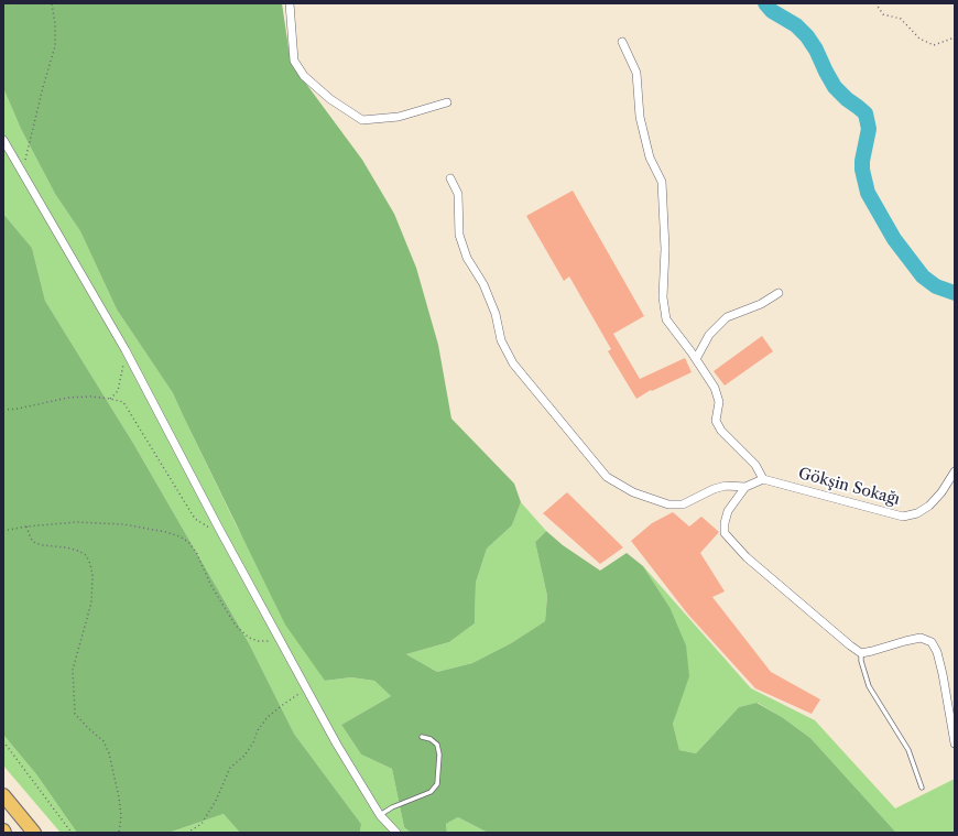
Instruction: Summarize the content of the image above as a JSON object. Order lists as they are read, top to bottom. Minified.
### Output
{"streets":{"street":["Gökşin Sokağı"]}}
